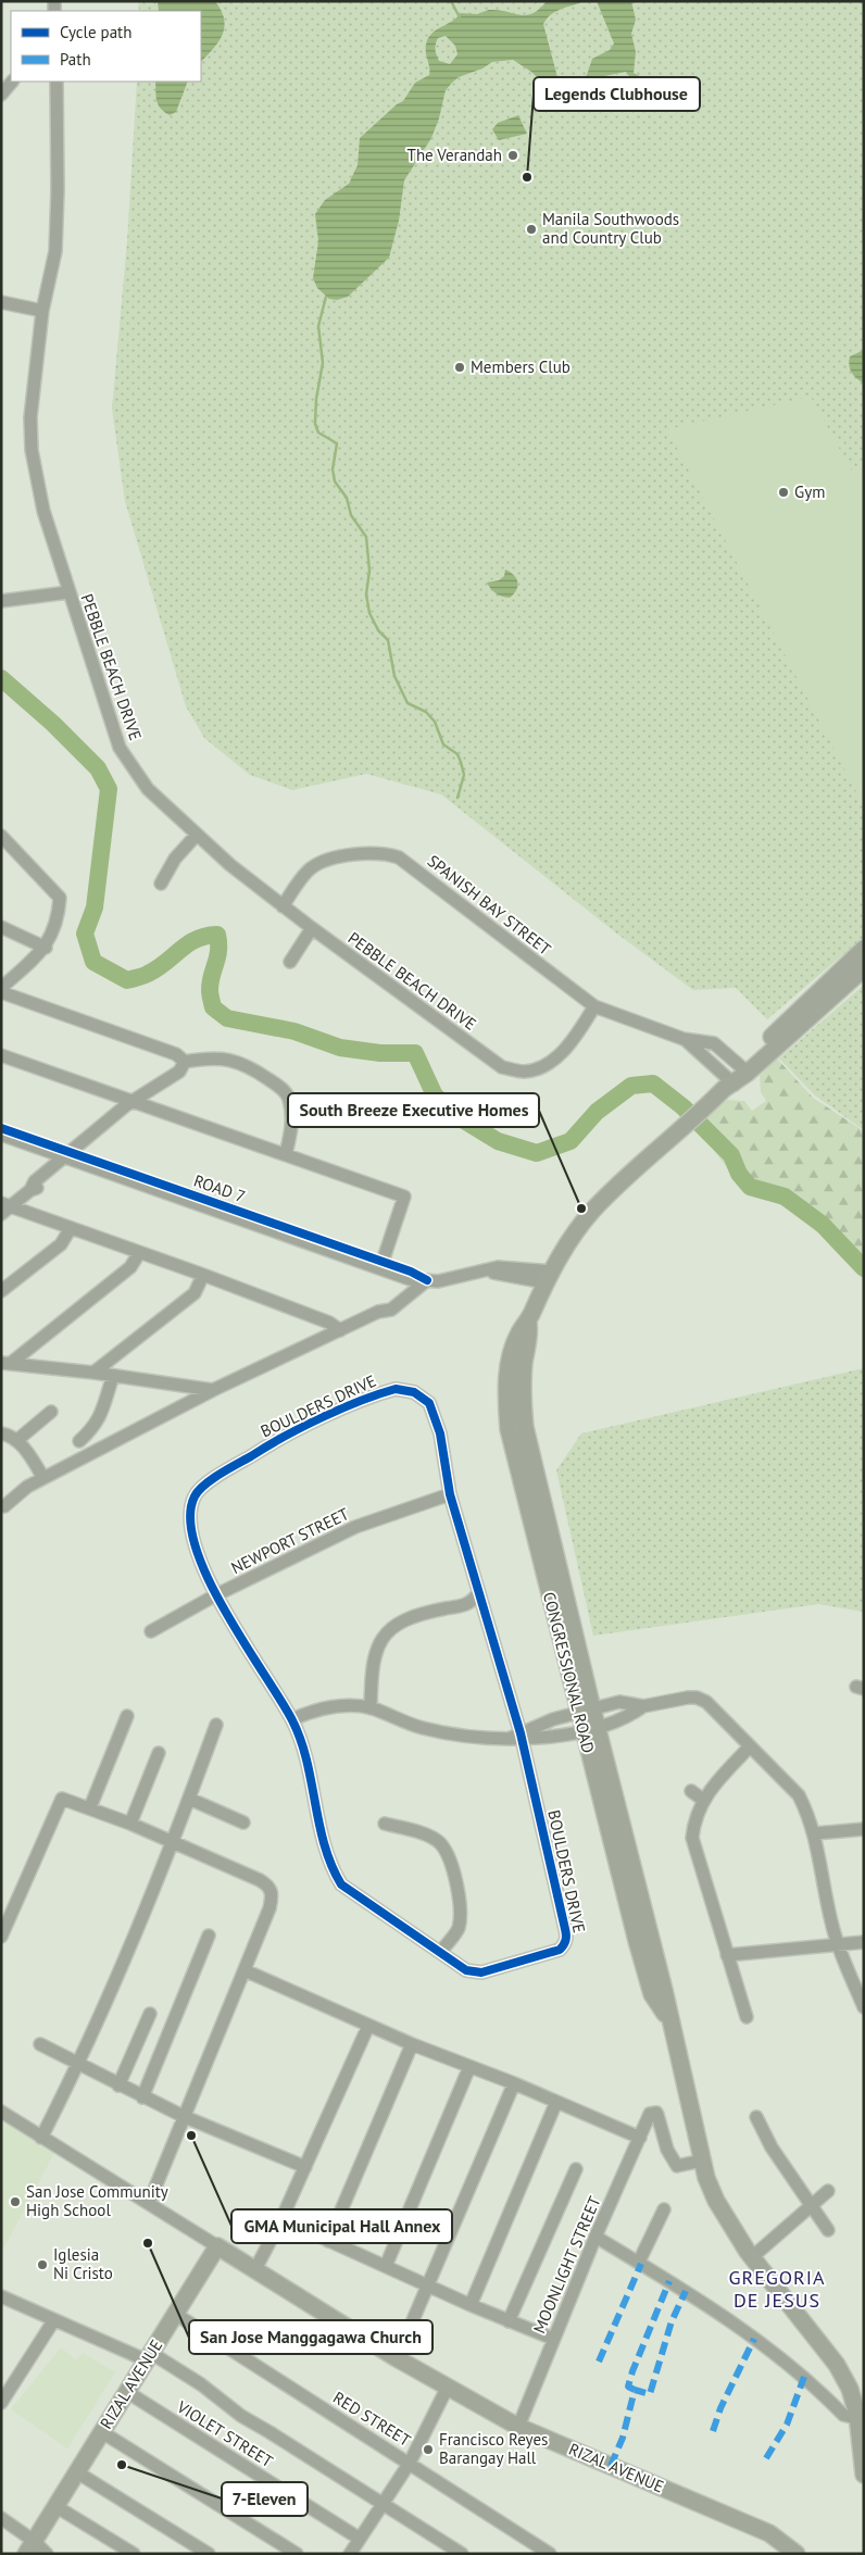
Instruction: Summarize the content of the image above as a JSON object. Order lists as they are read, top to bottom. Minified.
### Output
{"streets":{"main road":["CONGRESSIONAL ROAD","RIZAL AVENUE"],"street":["PEBBLE BEACH DRIVE","SPANISH BAY STREET","ROAD 7","BOULDERS DRIVE","NEWPORT STREET","MOONLIGHT STREET","RED STREET","VIOLET STREET"]},"crossings":[["PEBBLE BEACH DRIVE","SPANISH BAY STREET"],["SPANISH BAY STREET","CONGRESSIONAL ROAD"],["ROAD 7","CONGRESSIONAL ROAD"],["BOULDERS DRIVE","NEWPORT STREET"],["CONGRESSIONAL ROAD","MOONLIGHT STREET"],["MOONLIGHT STREET","RIZAL AVENUE"],["RIZAL AVENUE","RED STREET"],["RIZAL AVENUE","VIOLET STREET"]],"districts":["GREGORIA DE JESUS"],"places":["The Verandah","Legends Clubhouse","Manila Southwoods and Country Club","Members Club","Gym","South Breeze Executive Homes","GMA Municipal Hall Annex","San Jose Community High School","San Jose Manggagawa Church","Iglesia Ni Cristo","Francisco Reyes Barangay Hall","7-Eleven"],"legend":["Cycle path","Path"]}
